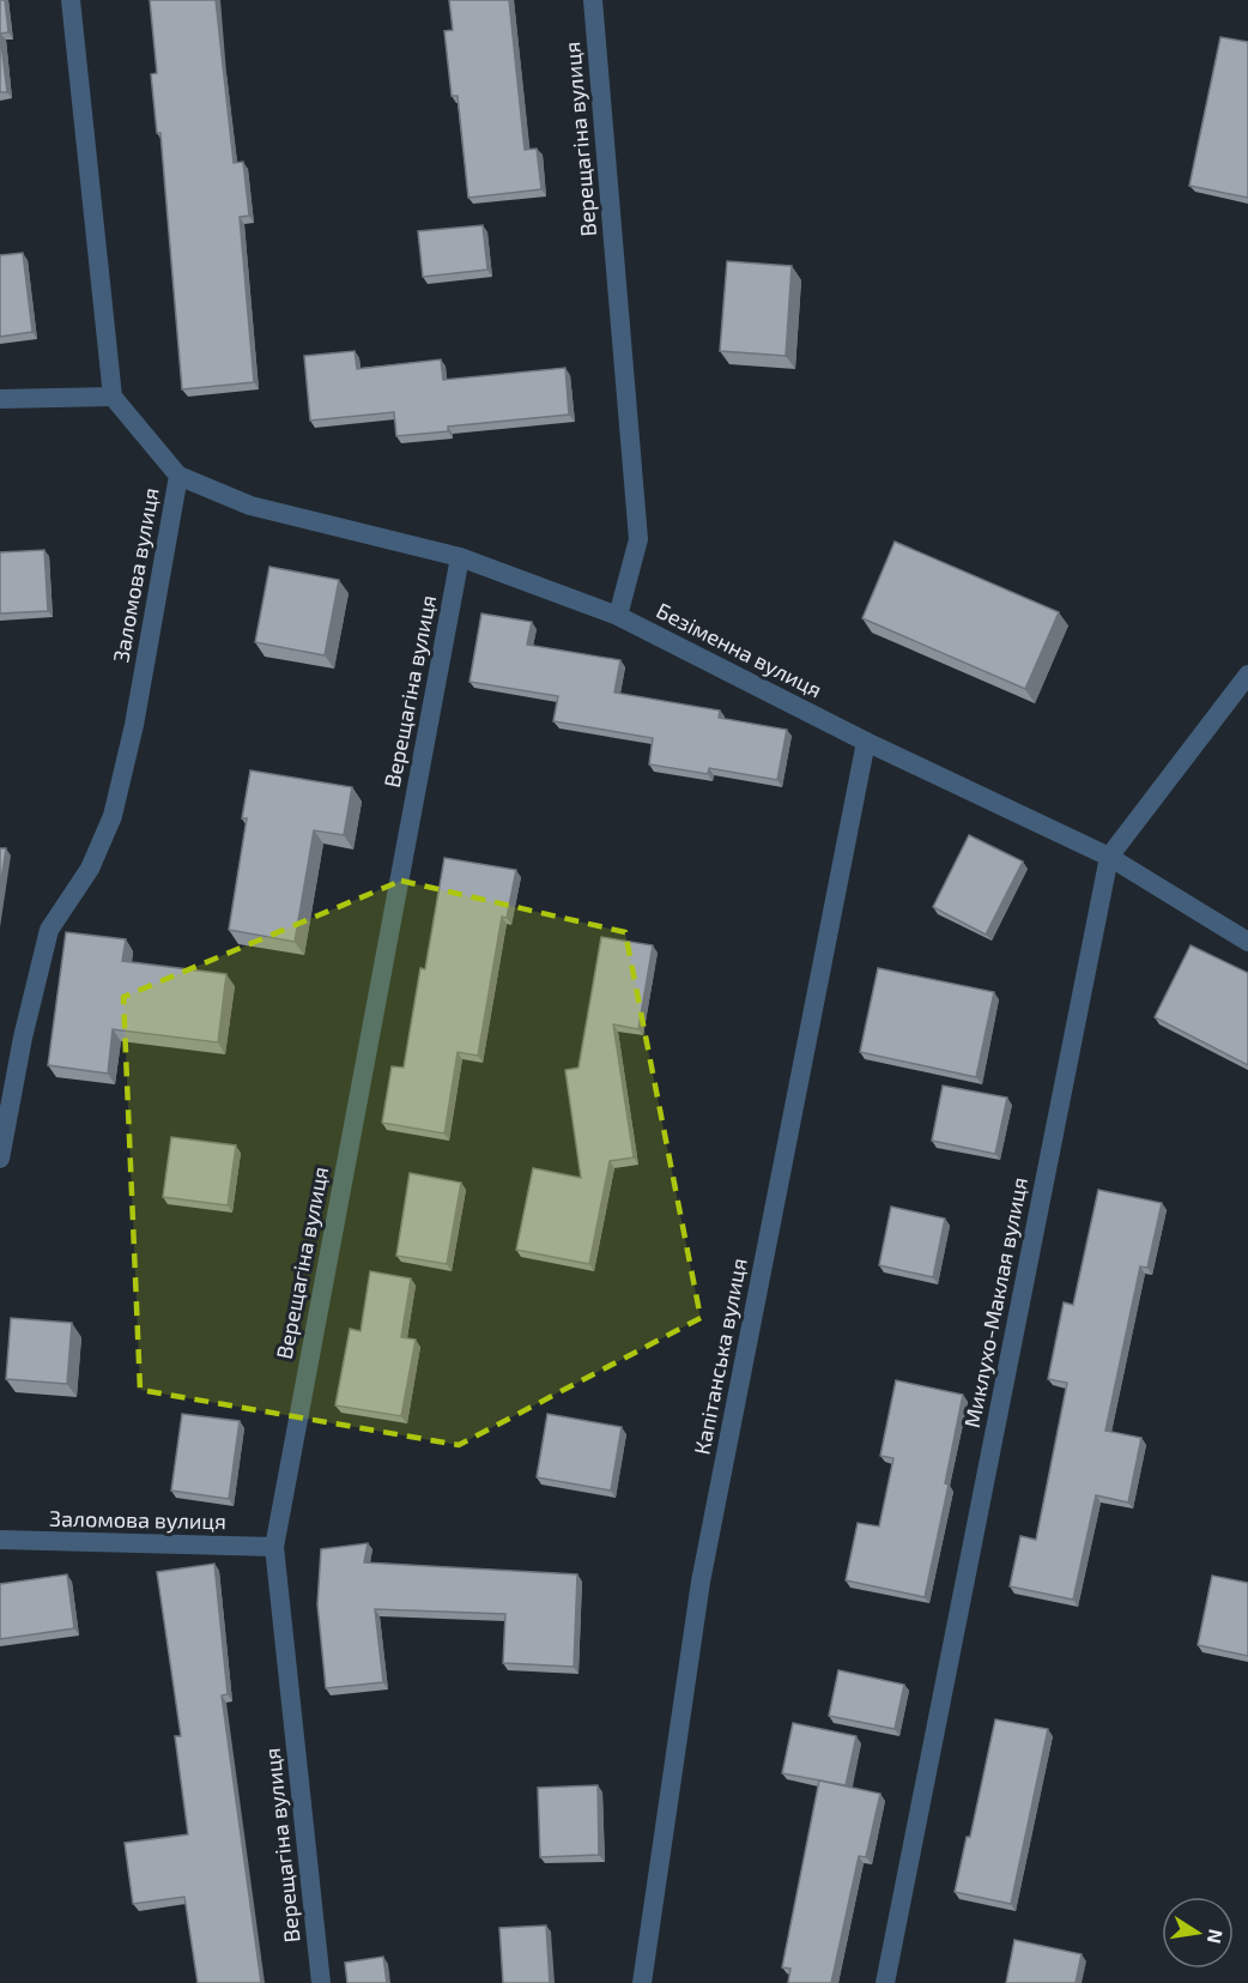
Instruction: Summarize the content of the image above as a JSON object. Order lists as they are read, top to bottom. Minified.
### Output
{"streets":{"street":["Верещагіна вулиця","Заломова вулиця","Безіменна вулиця","Миклухо-Маклая вулиця","Капітанська вулиця"]},"crossings":[["Верещагіна вулиця","Заломова вулиця"],["Верещагіна вулиця","Безіменна вулиця"],["Заломова вулиця","Безіменна вулиця"],["Безіменна вулиця","Миклухо-Маклая вулиця"],["Безіменна вулиця","Капітанська вулиця"]],"north":"right"}
